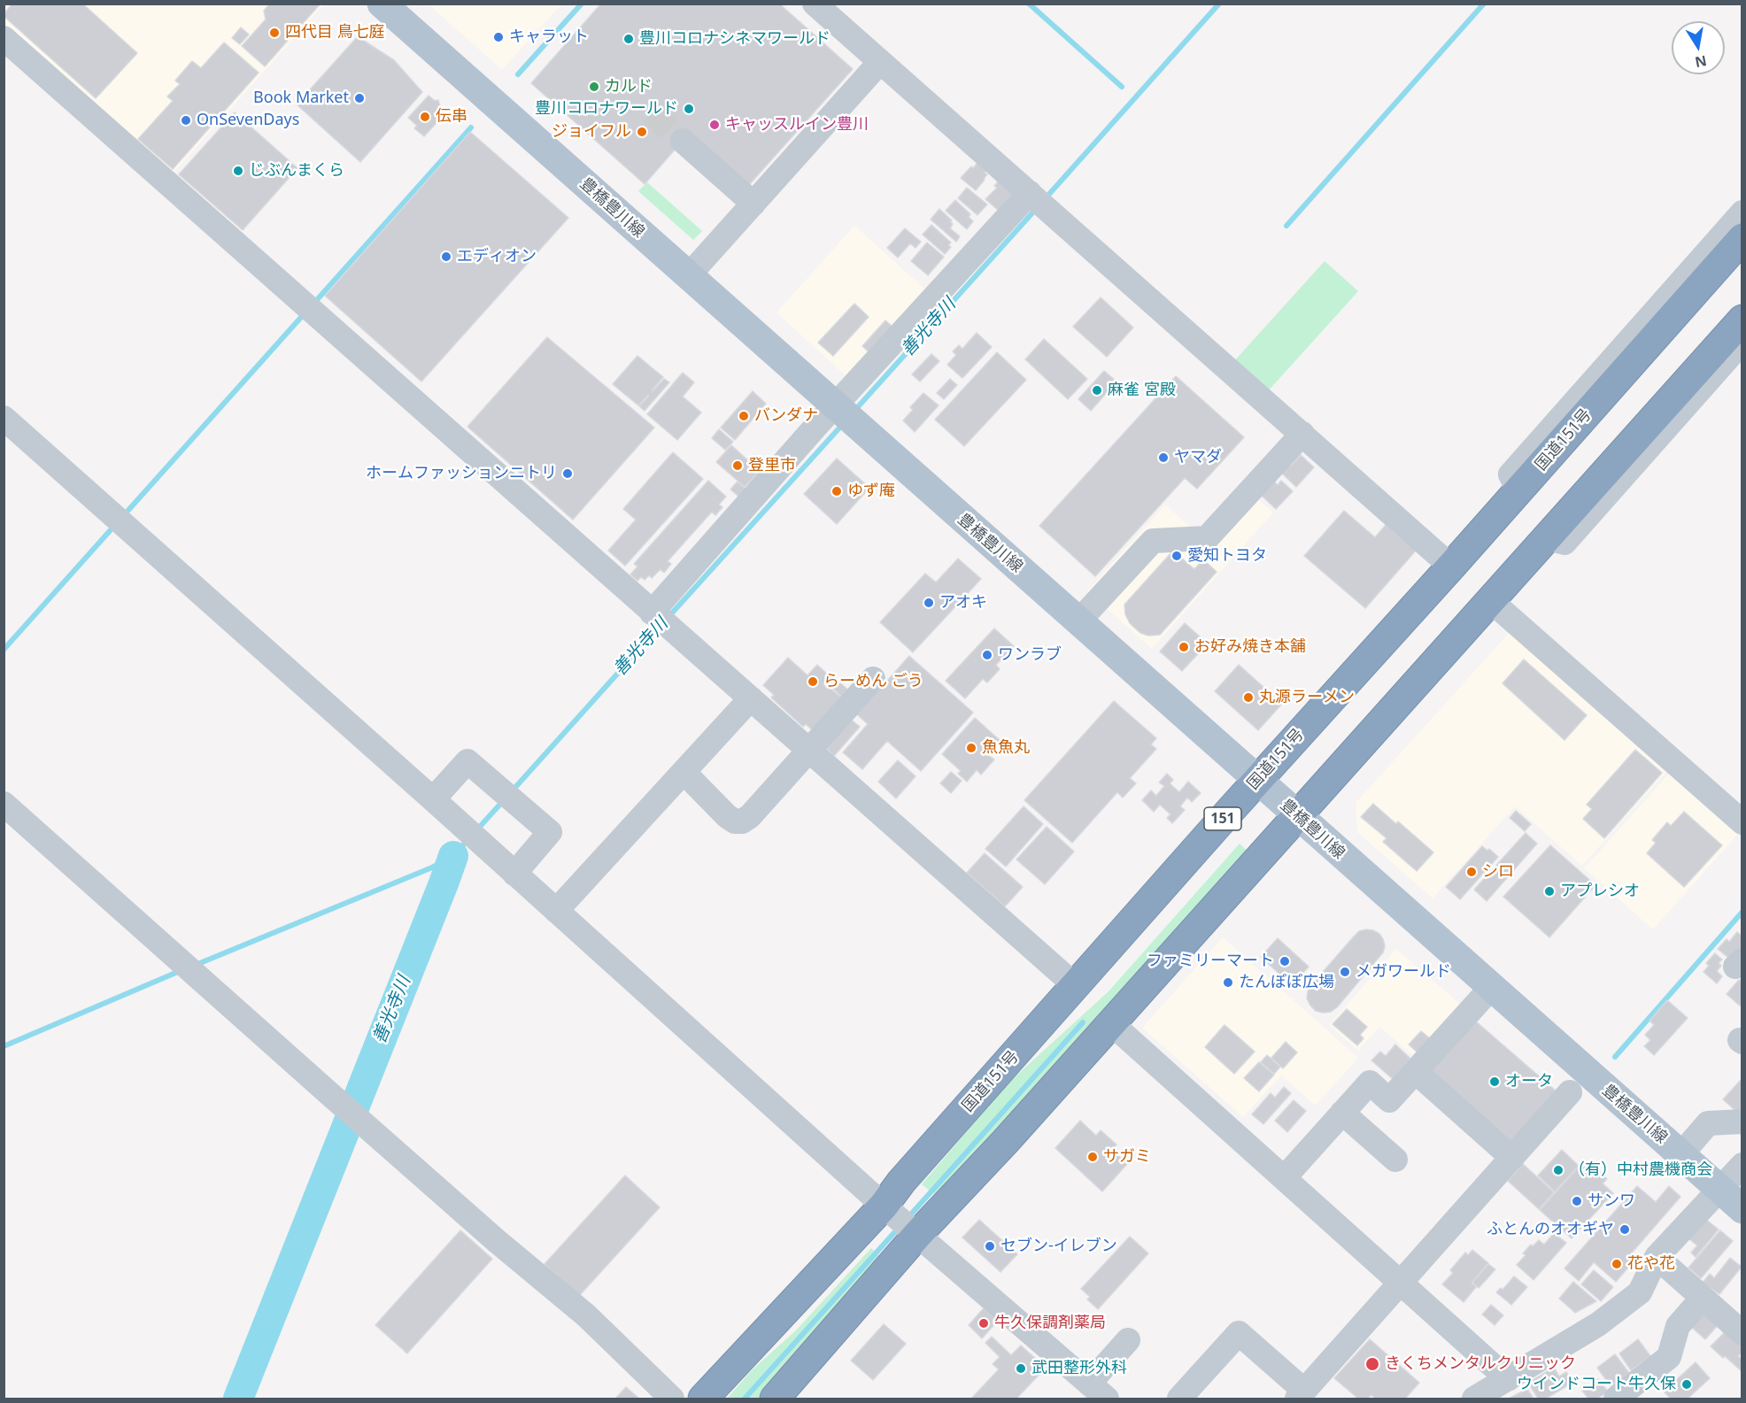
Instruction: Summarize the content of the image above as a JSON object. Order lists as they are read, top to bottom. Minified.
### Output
{"streets":{"highway":["国道151号","151"],"main road":["豊橋豊川線"]},"crossings":[["豊橋豊川線","国道151号"]],"water":["善光寺川"],"places":["四代目 鳥七庭","キャラット","豊川コロナシネマワールド","カルド","Book Market","豊川コロナワールド","伝串","OnSevenDays","キャッスルイン豊川","ジョイフル","じぶんまくら","エディオン","麻雀 宮殿","バンダナ","ヤマダ","登里市","ホームファッションニトリ","ゆず庵","愛知トヨタ","アオキ","お好み焼き本舗","ワンラブ","らーめん ごう","丸源ラーメン","魚魚丸","シロ","アプレシオ","ファミリーマート","メガワールド","たんぽぽ広場","オータ","サガミ","（有）中村農機商会","サンワ","ふとんのオオギヤ","セブン-イレブン","花や花","牛久保調剤薬局","きくちメンタルクリニック","武田整形外科","ウインドコート牛久保"],"north":"bottom"}
